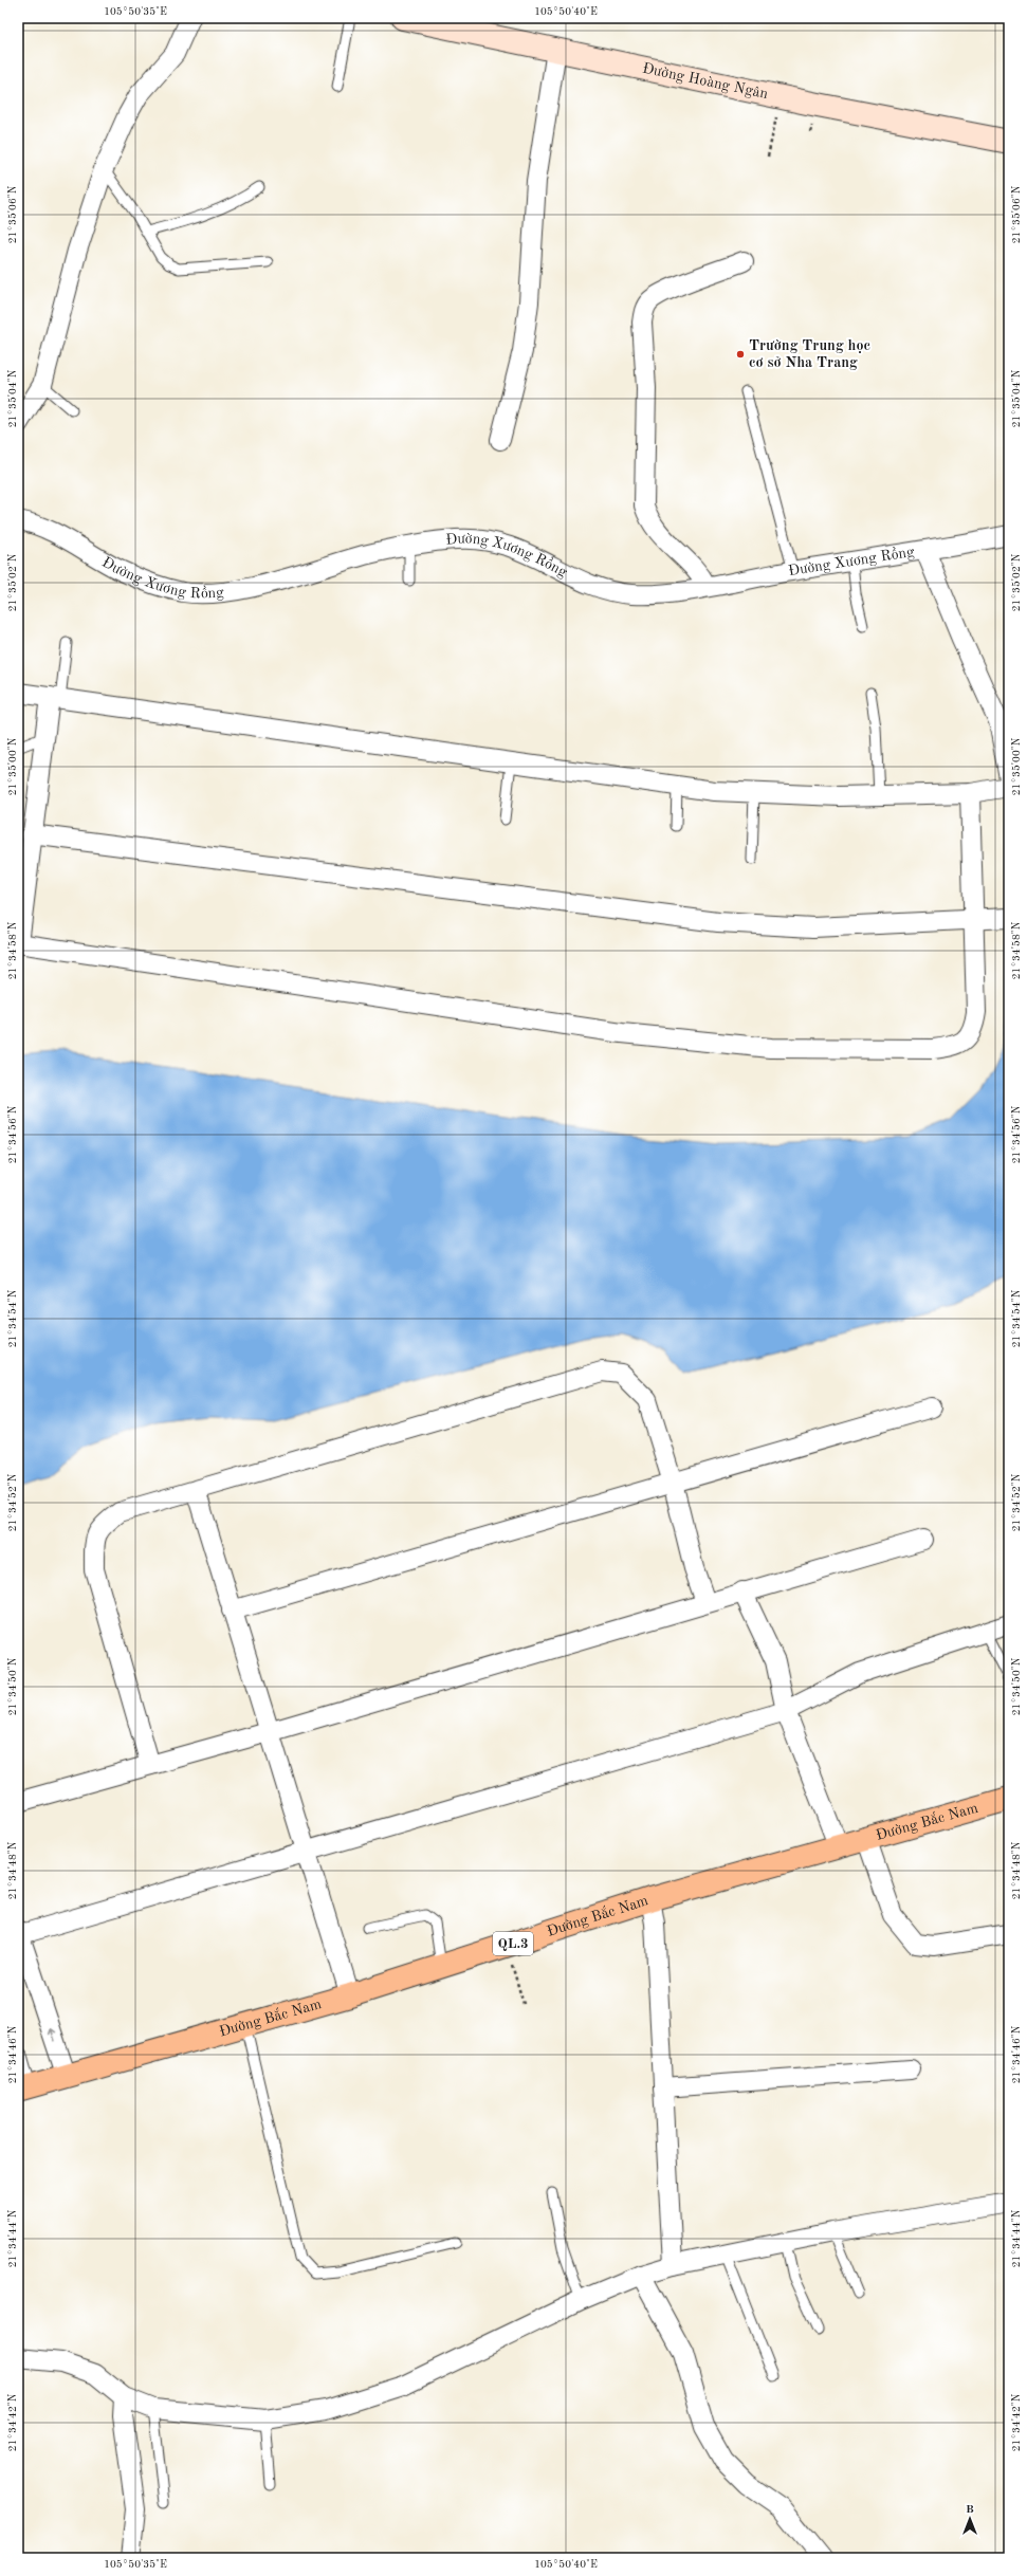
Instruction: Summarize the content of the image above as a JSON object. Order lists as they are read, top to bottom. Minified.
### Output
{"streets":{"highway":["Đường Bắc Nam","QL.3"],"street":["Đường Hoàng Ngân","Đường Xương Rồng"]},"places":["Trường Trung học cơ sở Nha Trang"],"north":"top","coordinates":["105°50'35\"E","105°50'40\"E","21°35'06\"N","21°35'04\"N","21°35'02\"N","21°35'00\"N","21°34'58\"N","21°34'56\"N","21°34'54\"N","21°34'52\"N","21°34'50\"N","21°34'48\"N","21°34'46\"N","21°34'44\"N","21°34'42\"N"]}
